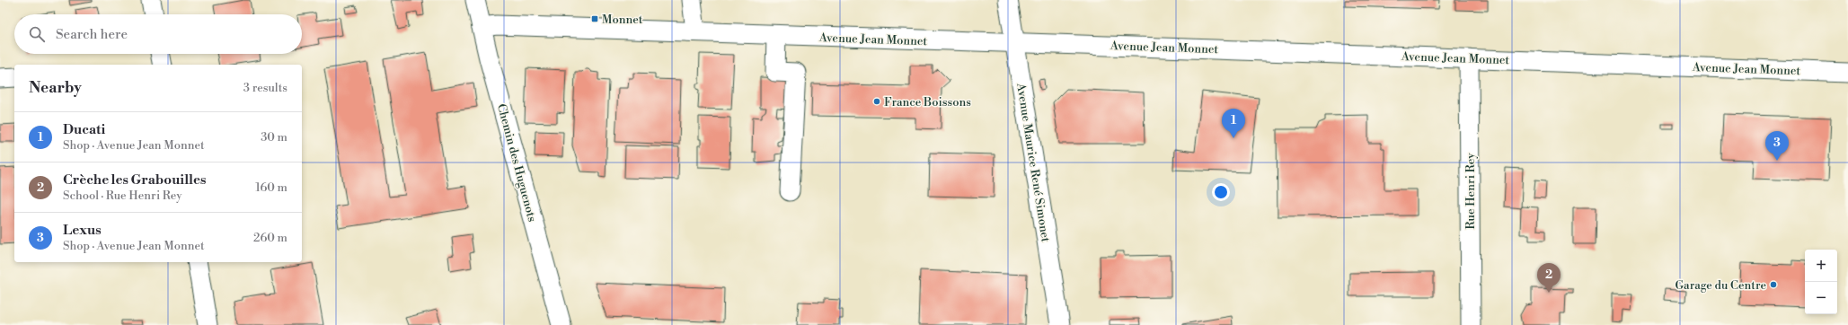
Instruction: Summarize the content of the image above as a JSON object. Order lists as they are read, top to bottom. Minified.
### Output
{"streets":{"street":["Avenue Jean Monnet","Chemin des Huguenots","Avenue Maurice René Simonet","Rue Henri Rey"]},"crossings":[["Avenue Jean Monnet","Chemin des Huguenots"],["Avenue Jean Monnet","Avenue Maurice René Simonet"],["Avenue Jean Monnet","Rue Henri Rey"]],"places":{"transit":["Monnet"],"other":["France Boissons","Garage du Centre"]},"page":{"search":"Search here","heading":["Nearby","3 results"],"pins":["1","3","2"],"list":[{"mark":"1","name":"Ducati","note":"Shop · Avenue Jean Monnet","value":"30 m"},{"mark":"2","name":"Crèche les Grabouilles","note":"School · Rue Henri Rey","value":"160 m"},{"mark":"3","name":"Lexus","note":"Shop · Avenue Jean Monnet","value":"260 m"}],"map_buttons":["+","−"]}}
